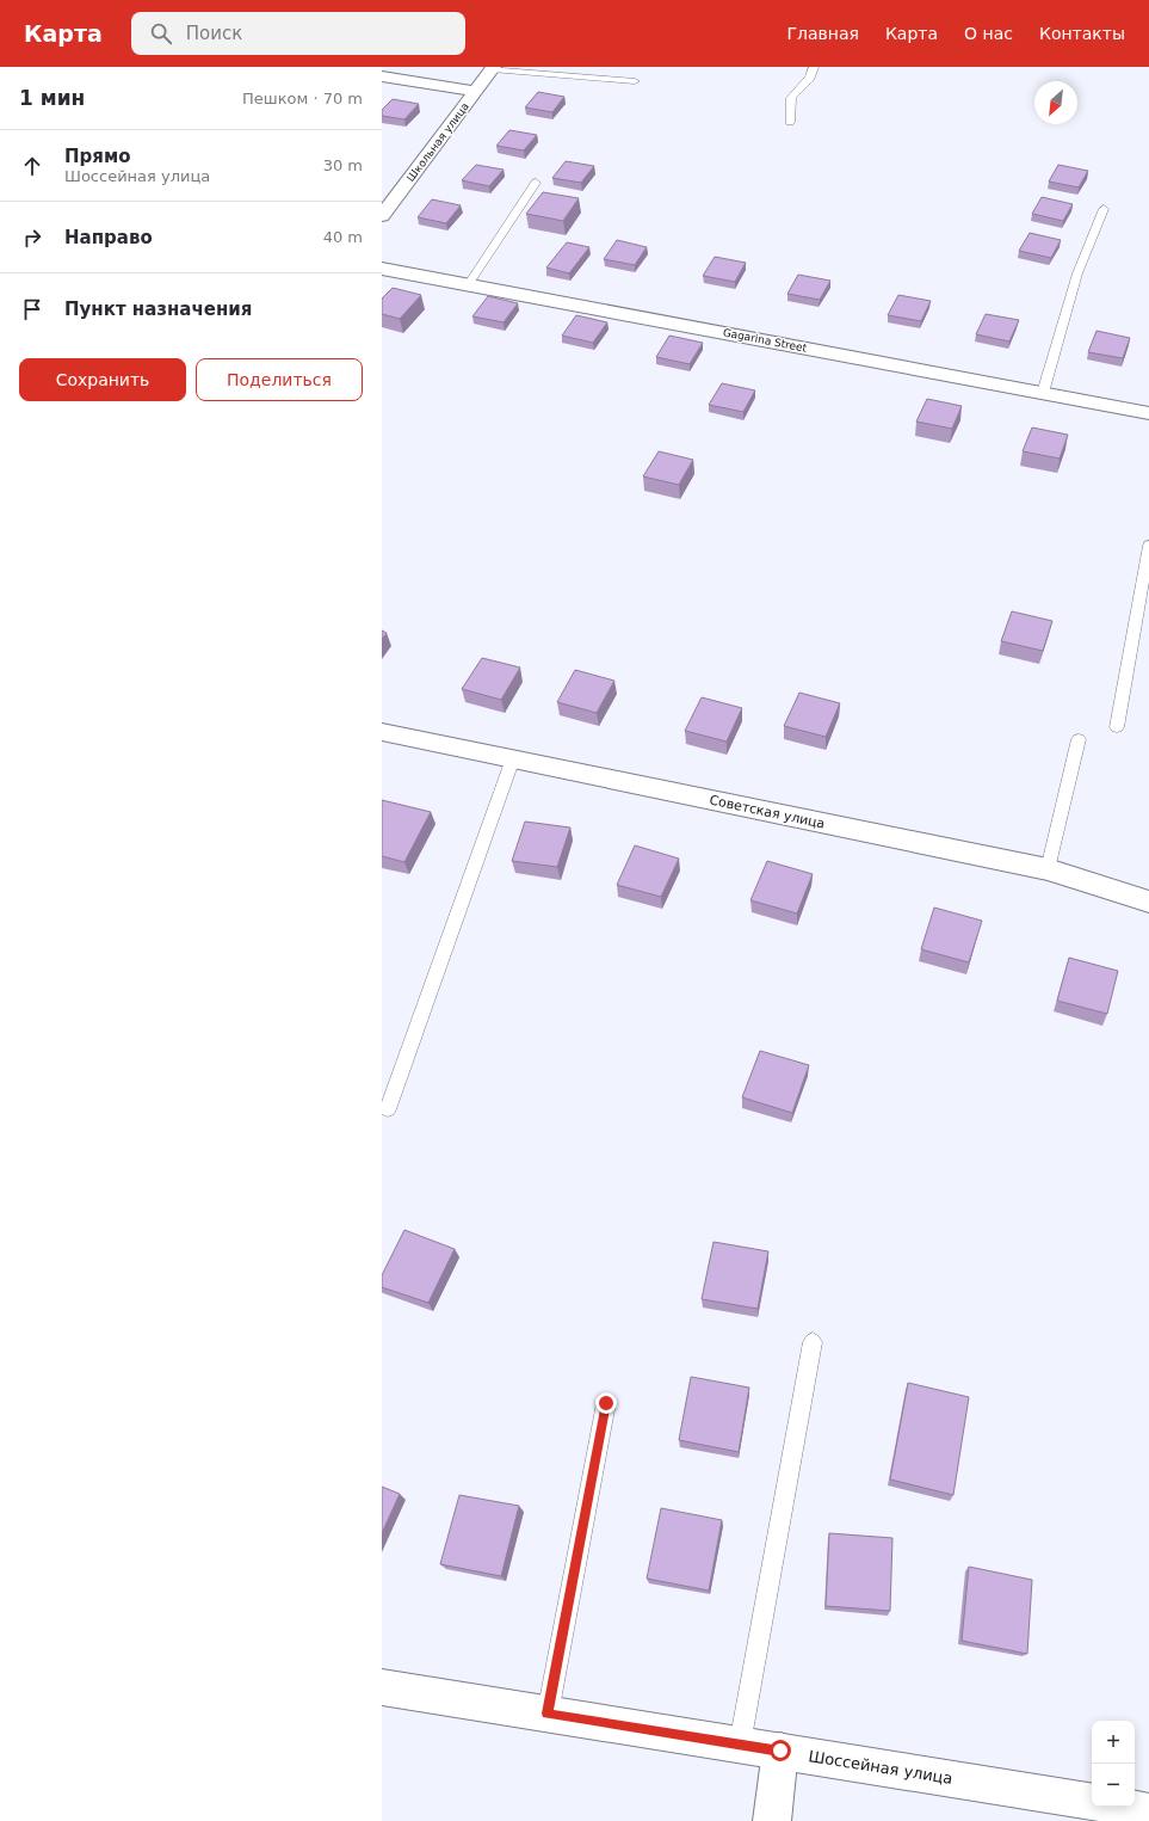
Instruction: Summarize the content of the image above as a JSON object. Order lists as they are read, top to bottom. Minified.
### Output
{"streets":{"street":["Школьная улица","Gagarina Street","Советская улица","Шоссейная улица"]},"north":"bottom left","page":{"header":"Карта","search":"Поиск","nav":["Главная","Карта","О нас","Контакты"],"heading":["1 мин","Пешком · 70 m"],"list":[["Прямо","Шоссейная улица","30 m"],["Направо","40 m"],"Пункт назначения"],"buttons":["Сохранить","Поделиться"],"map_buttons":["+","−"]}}
